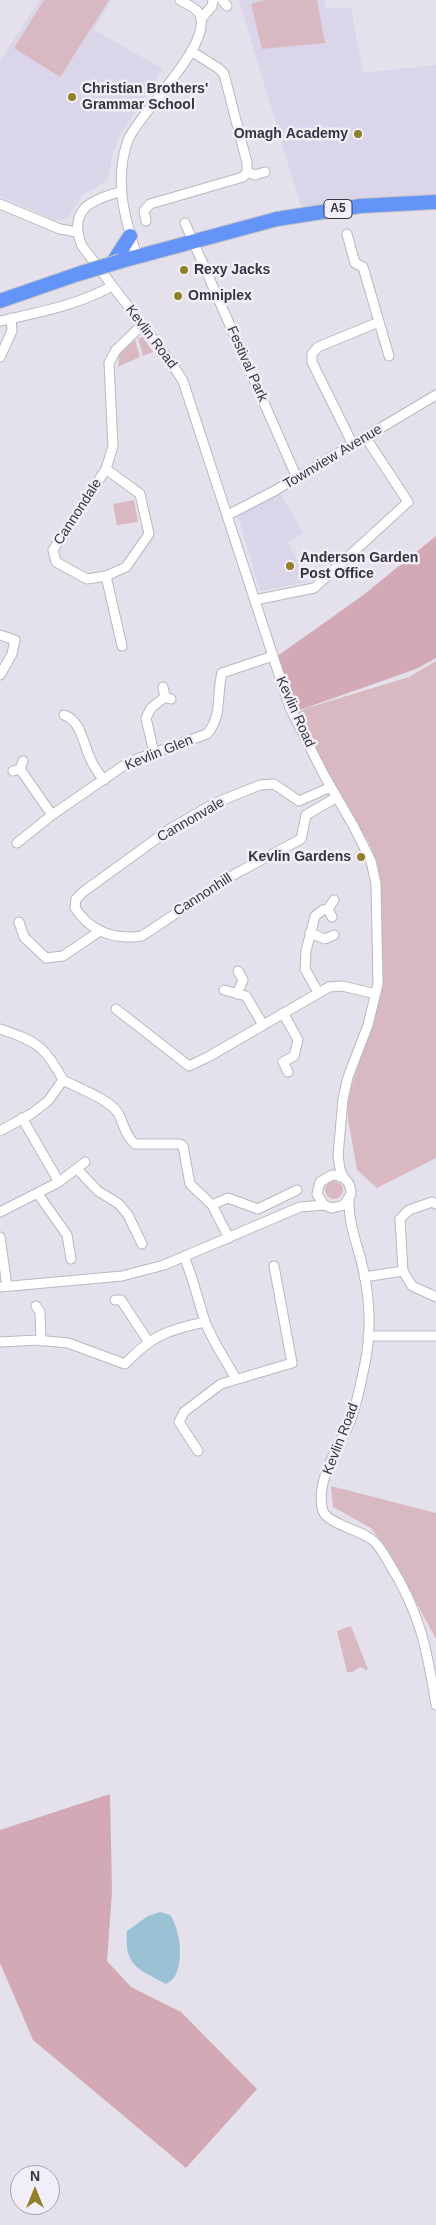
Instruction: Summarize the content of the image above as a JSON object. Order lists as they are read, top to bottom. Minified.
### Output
{"streets":{"highway":["A5"],"street":["Kevlin Road","Festival Park","Townview Avenue","Cannondale","Kevlin Glen","Cannonvale","Cannonhill"]},"crossings":[["Kevlin Road","Townview Avenue"],["Kevlin Road","Cannondale"],["Kevlin Road","Kevlin Glen"],["Kevlin Road","Cannonvale"],["Kevlin Road","Cannonhill"],["Festival Park","Townview Avenue"],["Cannonvale","Cannonhill"]],"places":["Christian Brothers' Grammar School","Omagh Academy","Rexy Jacks","Omniplex","Anderson Garden Post Office","Kevlin Gardens"],"north":"top"}
